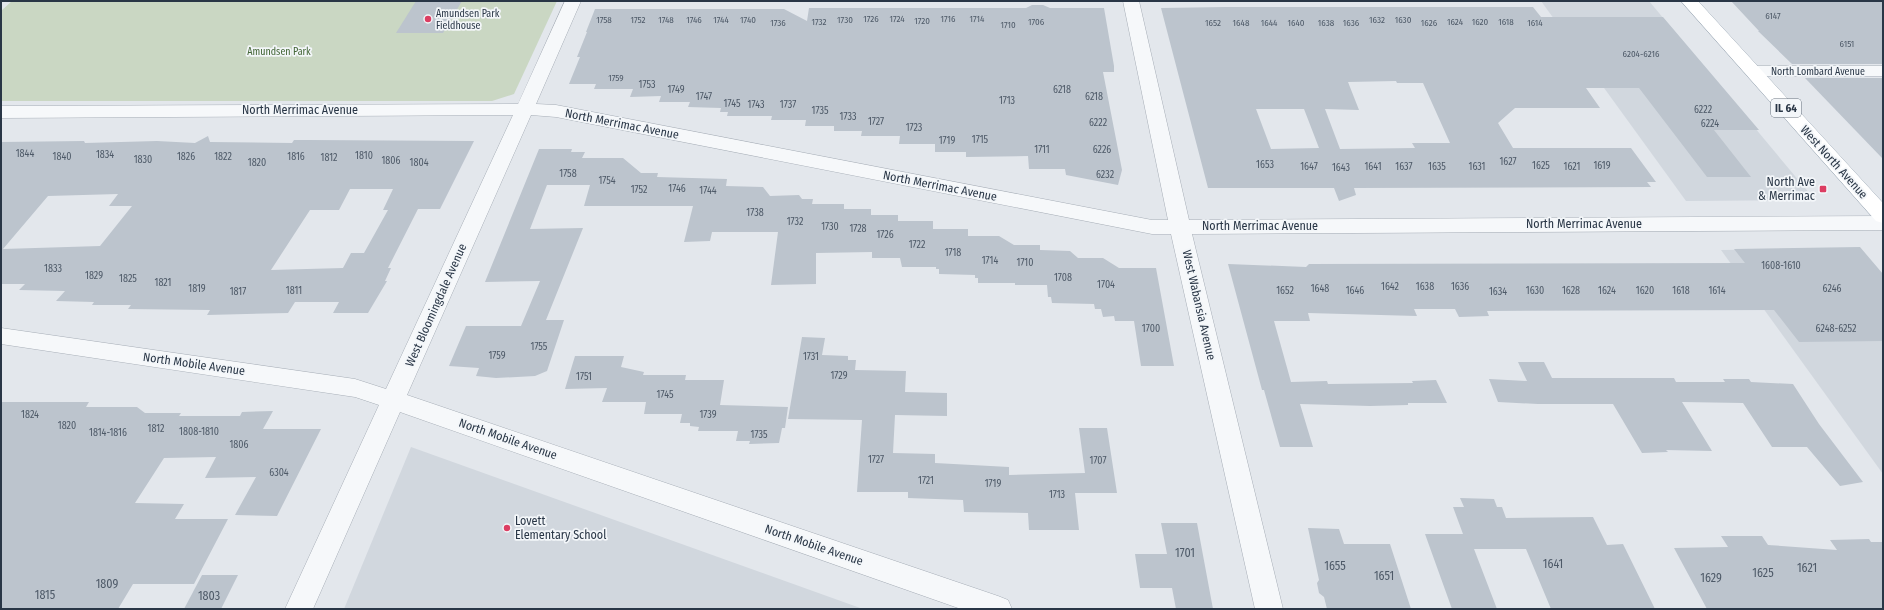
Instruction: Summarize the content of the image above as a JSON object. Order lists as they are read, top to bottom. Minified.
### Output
{"streets":{"main road":["IL 64","West North Avenue"],"street":["North Lombard Avenue","North Merrimac Avenue","West Bloomingdale Avenue","West Wabansia Avenue","North Mobile Avenue"]},"crossings":[["North Lombard Avenue","West North Avenue"],["North Merrimac Avenue","West Bloomingdale Avenue"],["North Merrimac Avenue","West Wabansia Avenue"],["West Bloomingdale Avenue","North Mobile Avenue"]],"parks":["Amundsen Park"],"places":{"other":["Amundsen Park Fieldhouse","Lovett Elementary School"],"transit":["North Ave & Merrimac"]},"house_numbers":["6147","1726","1724","1716","1714","1758","1752","1748","1746","1744","1740","1730","1632","1630","1720","1732","1706","1624","1620","1618","1736","1652","1648","1644","1640","1638","1636","1626","1614","1710","6151","6204-6216","1759","1753","1749","6218","1747","6218","1713","1745","1743","1737","6222","1735","1733","1727","6222","6224","1723","1715","1719","1711","6226","1844","1834","1810","1840","1826","1822","1816","1812","1830","1806","1627","1820","1804","1653","1625","1619","1647","1641","1637","1635","1631","1621","1643","1758","6232","1754","1746","1752","1744","1738","1732","1730","1728","1726","1722","1718","1714","1710","1608-1610","1833","1829","1708","1825","1821","1704","1642","1638","1636","1819","1648","6246","1811","1652","1646","1630","1628","1624","1620","1618","1614","1817","1634","1700","6248-6252","1755","1759","1731","1729","1751","1745","1824","1739","1820","1812","1808-1810","1814-1816","1735","1806","1727","1707","6304","1721","1719","1713","1701","1641","1655","1621","1625","1651","1629","1809","1815","1803"]}
